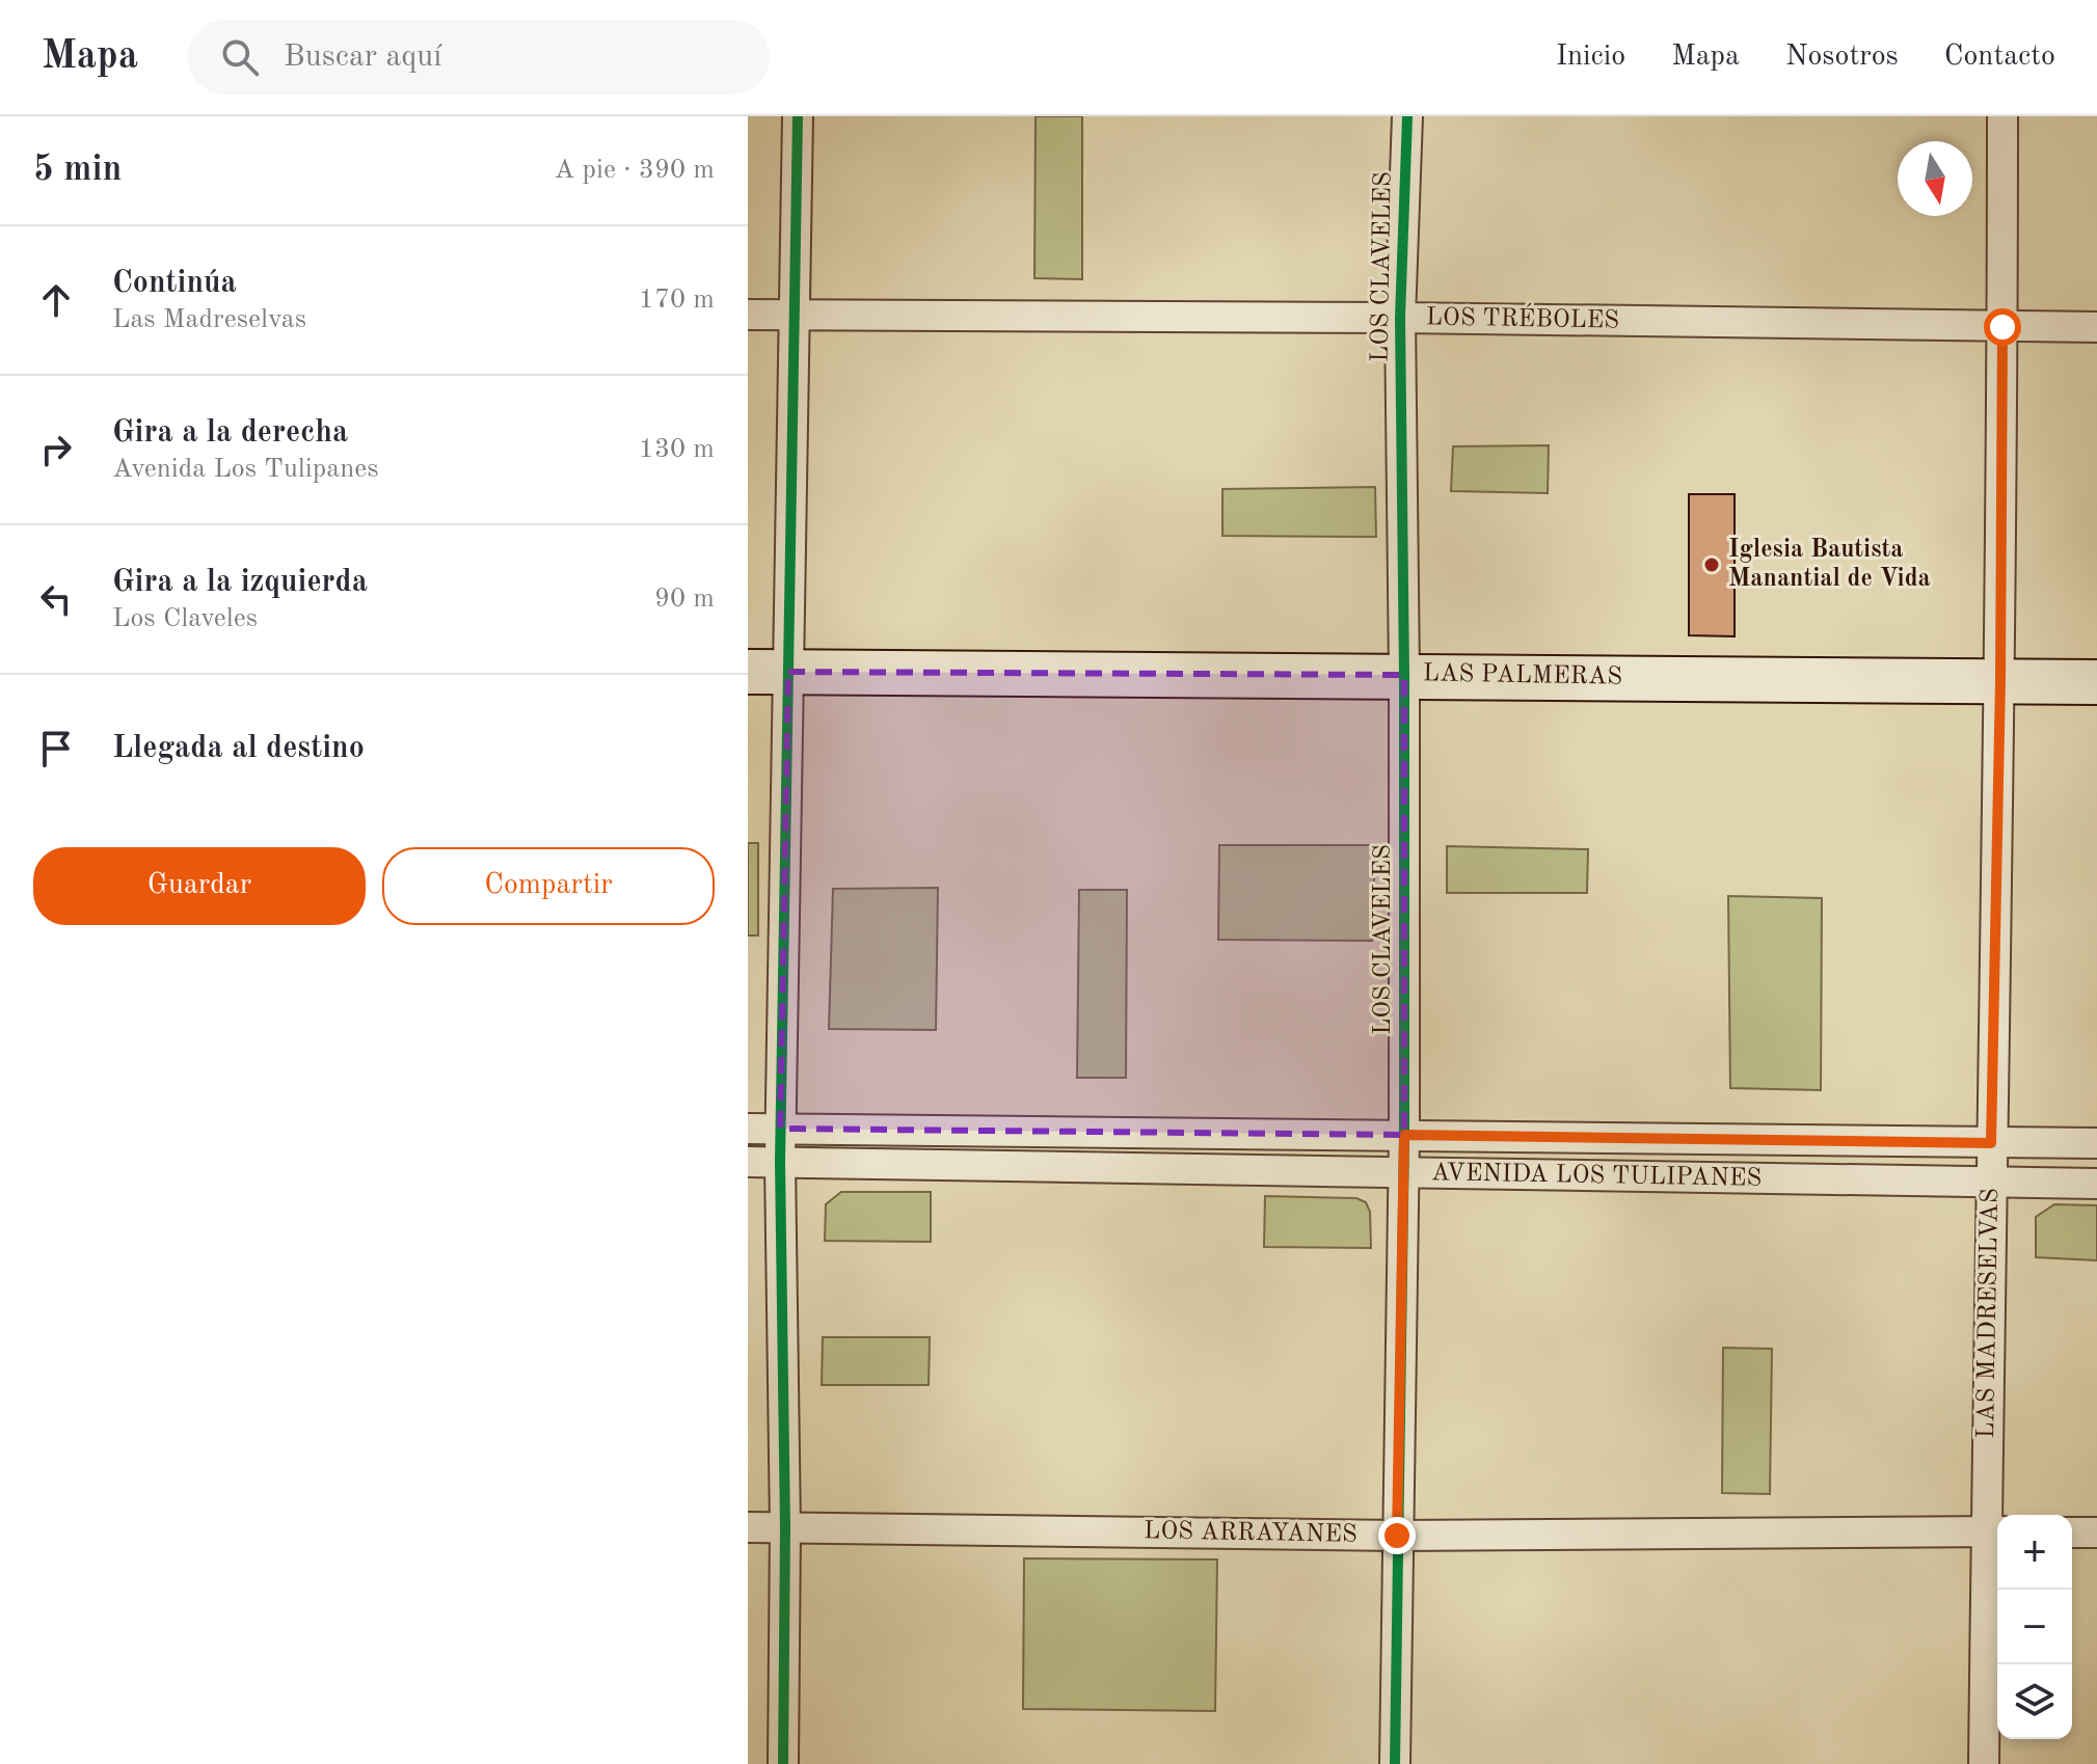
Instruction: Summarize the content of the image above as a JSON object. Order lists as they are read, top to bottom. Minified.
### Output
{"streets":{"street":["LOS CLAVELES","LOS TRÉBOLES","LAS PALMERAS","AVENIDA LOS TULIPANES","LAS MADRESELVAS","LOS ARRAYANES"]},"crossings":[["LOS CLAVELES","LOS TRÉBOLES"],["LOS CLAVELES","LAS PALMERAS"],["LOS CLAVELES","AVENIDA LOS TULIPANES"],["LOS CLAVELES","LOS ARRAYANES"],["LOS TRÉBOLES","LAS MADRESELVAS"],["LAS PALMERAS","LAS MADRESELVAS"],["AVENIDA LOS TULIPANES","LAS MADRESELVAS"],["LAS MADRESELVAS","LOS ARRAYANES"]],"places":["Iglesia Bautista Manantial de Vida"],"north":"bottom","page":{"header":"Mapa","search":"Buscar aquí","nav":["Inicio","Mapa","Nosotros","Contacto"],"heading":["5 min","A pie · 390 m"],"list":[["Continúa","Las Madreselvas","170 m"],["Gira a la derecha","Avenida Los Tulipanes","130 m"],["Gira a la izquierda","Los Claveles","90 m"],"Llegada al destino"],"buttons":["Guardar","Compartir"],"map_buttons":["+","−"]}}
